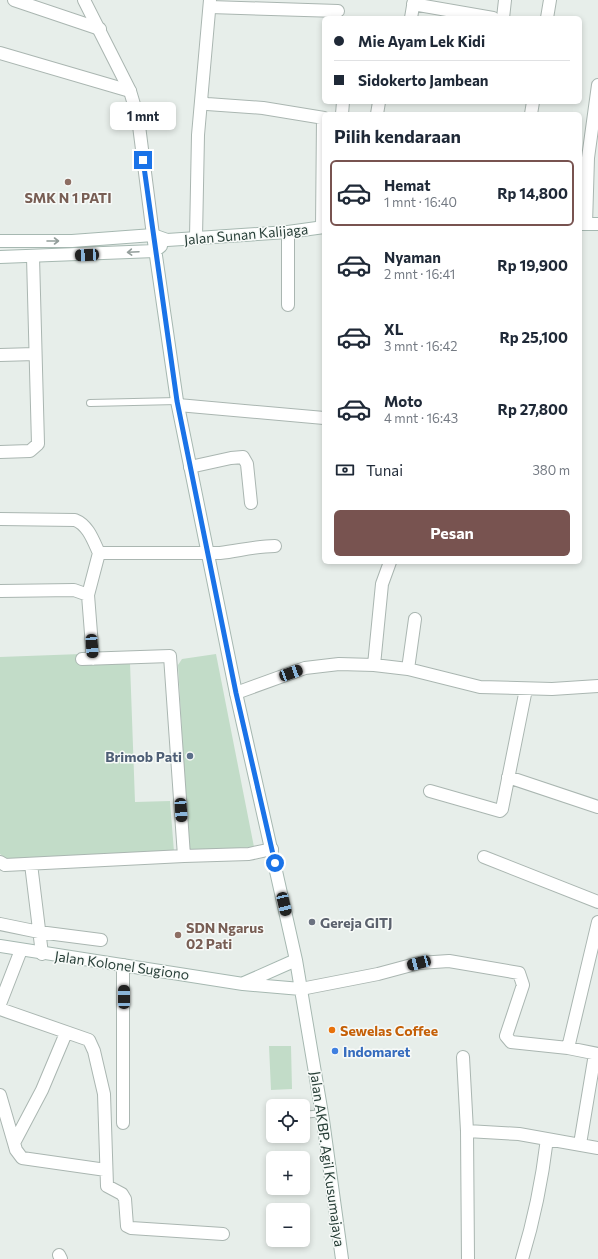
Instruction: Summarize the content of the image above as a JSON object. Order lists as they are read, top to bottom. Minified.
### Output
{"streets":{"street":["Jalan Sunan Kalijaga","Jalan Kolonel Sugiono","Jalan AKBP. Agil Kusumajaya"]},"crossings":[["Jalan Kolonel Sugiono","Jalan AKBP. Agil Kusumajaya"]],"places":["SMK N 1 PATI","Brimob Pati","Gereja GITJ","SDN Ngarus 02 Pati","Sewelas Coffee","Indomaret"],"page":{"banner":["Mie Ayam Lek Kidi","Sidokerto Jambean"],"bubble":"1 mnt","heading":"Pilih kendaraan","list":[{"name":"Hemat","note":"1 mnt · 16:40","value":"Rp 14,800"},{"name":"Nyaman","note":"2 mnt · 16:41","value":"Rp 19,900"},{"name":"XL","note":"3 mnt · 16:42","value":"Rp 25,100"},{"name":"Moto","note":"4 mnt · 16:43","value":"Rp 27,800"}],"pay":["Tunai","380 m"],"buttons":"Pesan","map_buttons":["+","−"]}}
